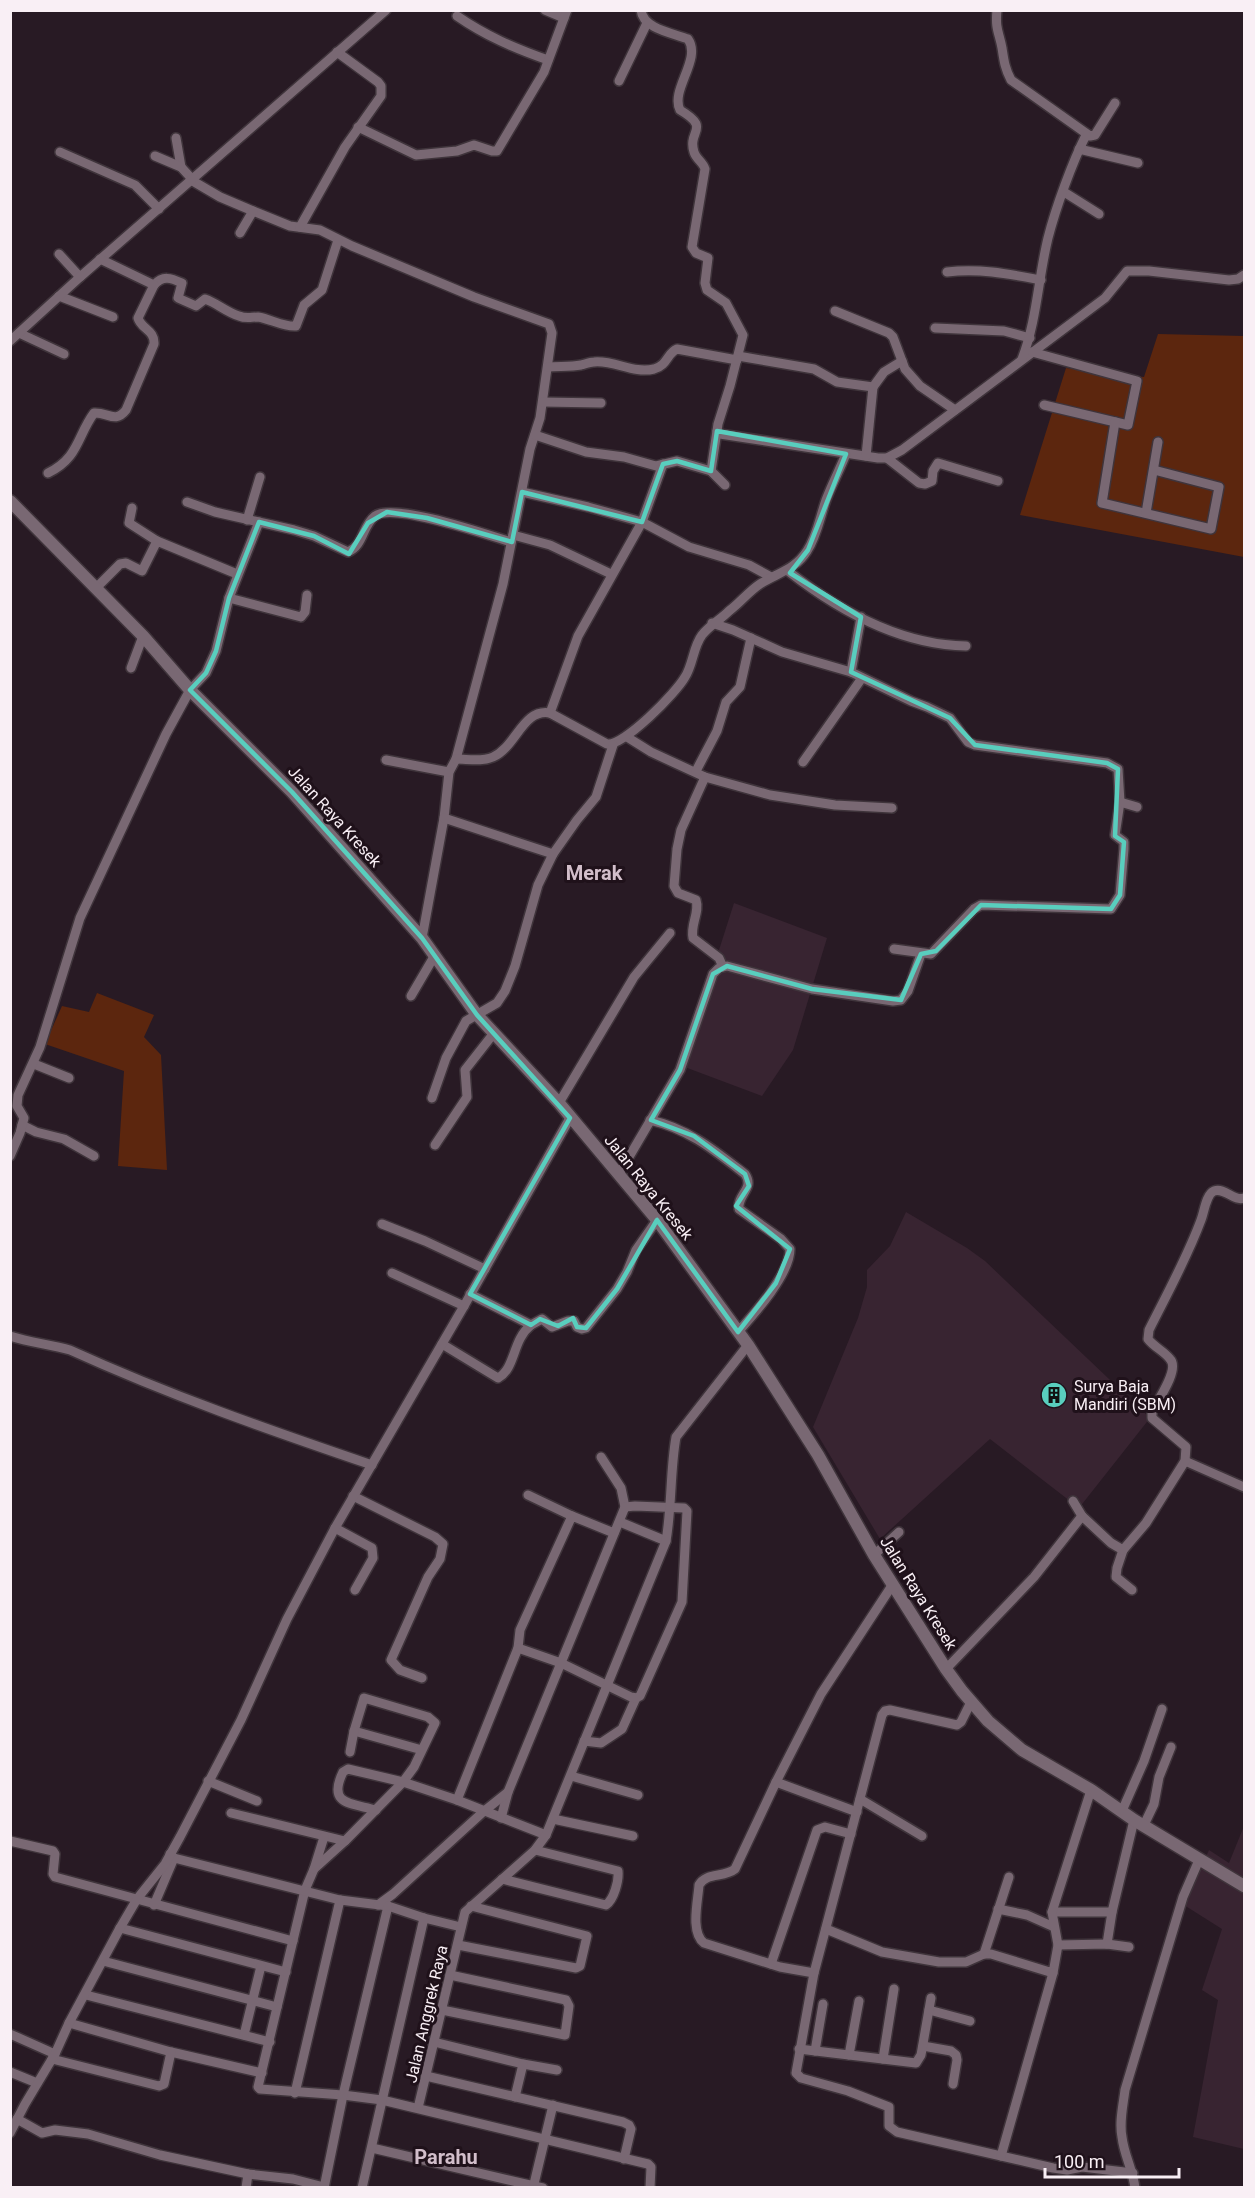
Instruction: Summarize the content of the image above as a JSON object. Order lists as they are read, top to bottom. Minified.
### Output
{"streets":{"main road":["Jalan Raya Kresek"],"street":["Jalan Anggrek Raya"]},"districts":["Merak","Parahu"],"places":{"building":["Surya Baja Mandiri (SBM)"]},"scale_bar":"100 m"}
